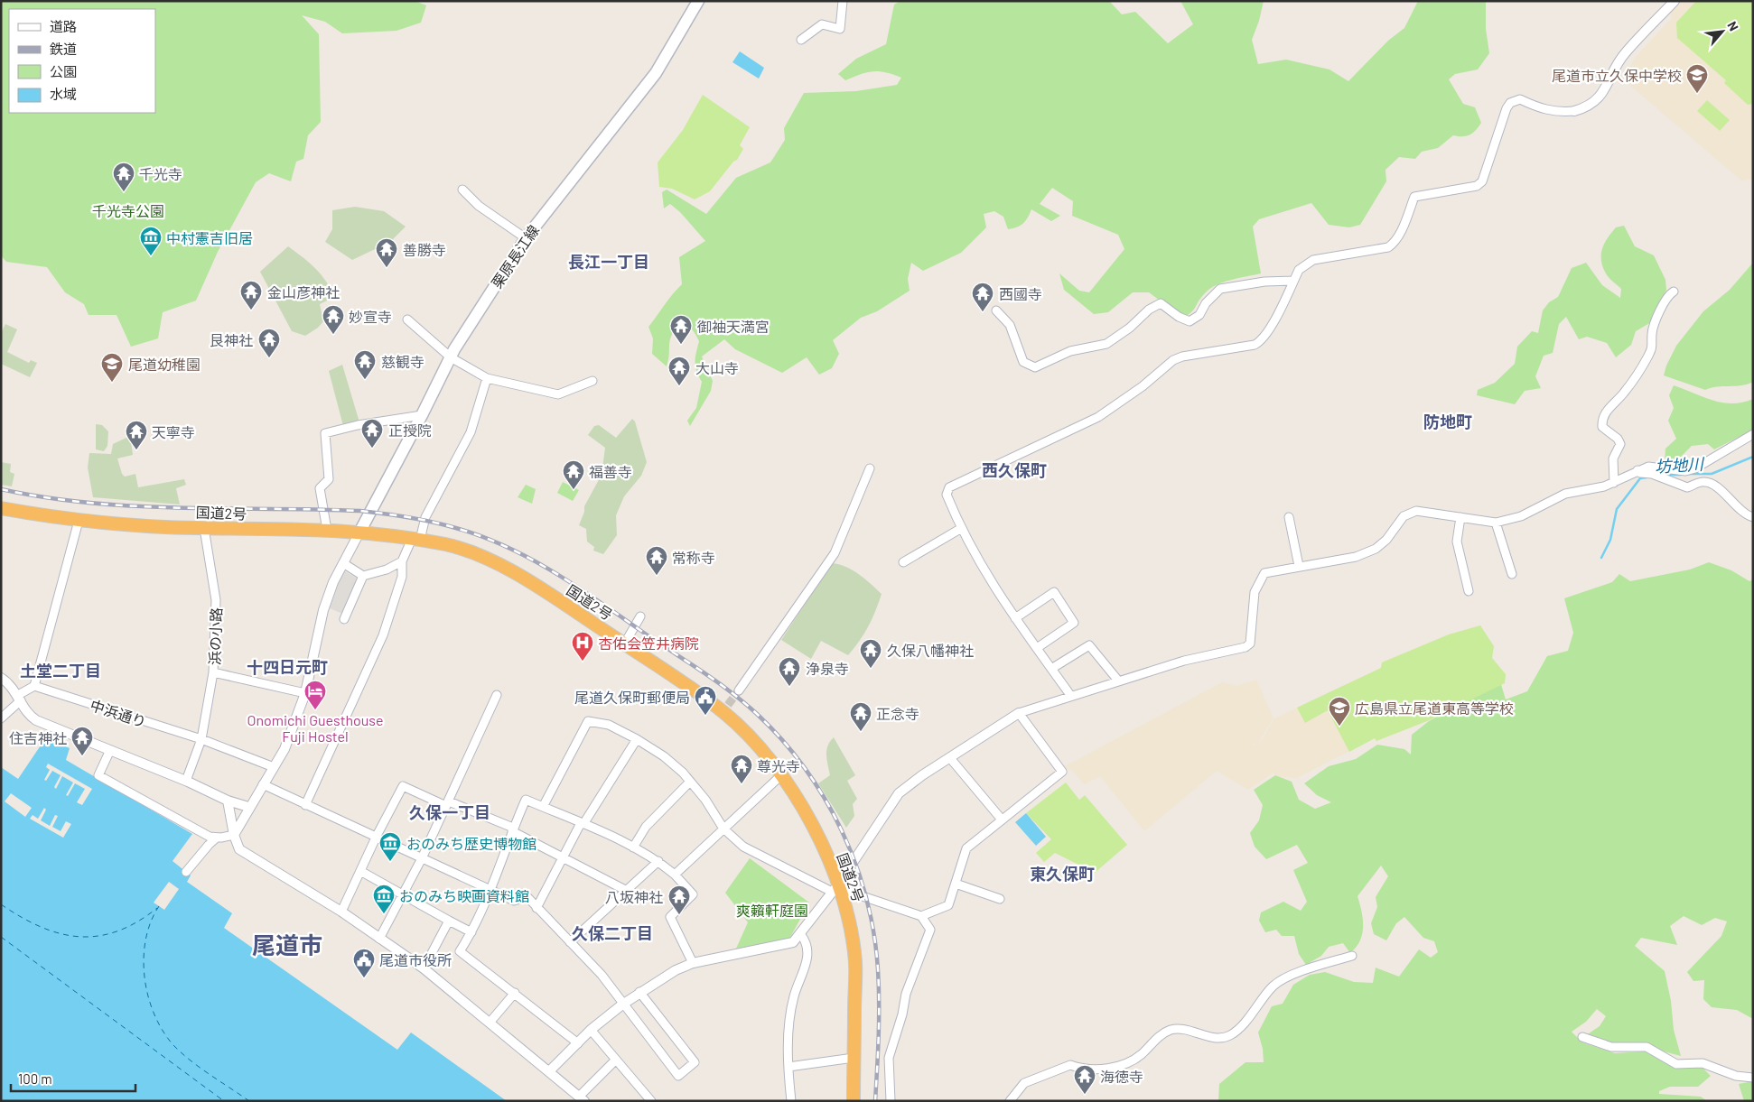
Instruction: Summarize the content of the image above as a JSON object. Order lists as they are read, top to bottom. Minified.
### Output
{"streets":{"highway":["国道2号"],"main road":["栗原長江線"],"street":["浜の小路","中浜通り"]},"crossings":[["栗原長江線","国道2号"],["国道2号","浜の小路"],["浜の小路","中浜通り"]],"districts":["長江一丁目","防地町","西久保町","十四日元町","土堂二丁目","久保一丁目","東久保町","久保二丁目","尾道市"],"water":["坊地川"],"parks":["千光寺公園","爽籟軒庭園"],"places":{"school or university":["尾道市立久保中学校","尾道幼稚園","広島県立尾道東高等学校"],"temple":["千光寺","善勝寺","金山彦神社","西國寺","妙宣寺","御袖天満宮","艮神社","慈観寺","大山寺","正授院","天寧寺","福善寺","常称寺","久保八幡神社","浄泉寺","正念寺","住吉神社","尊光寺","八坂神社","海徳寺"],"museum":["中村憲吉旧居","おのみち歴史博物館","おのみち映画資料館"],"hospital":["杏佑会笠井病院"],"hotel":["Onomichi Guesthouse Fuji Hostel"],"public building":["尾道久保町郵便局","尾道市役所"]},"legend":["道路","鉄道","公園","水域"],"scale_bar":"100 m","north":"top right"}
